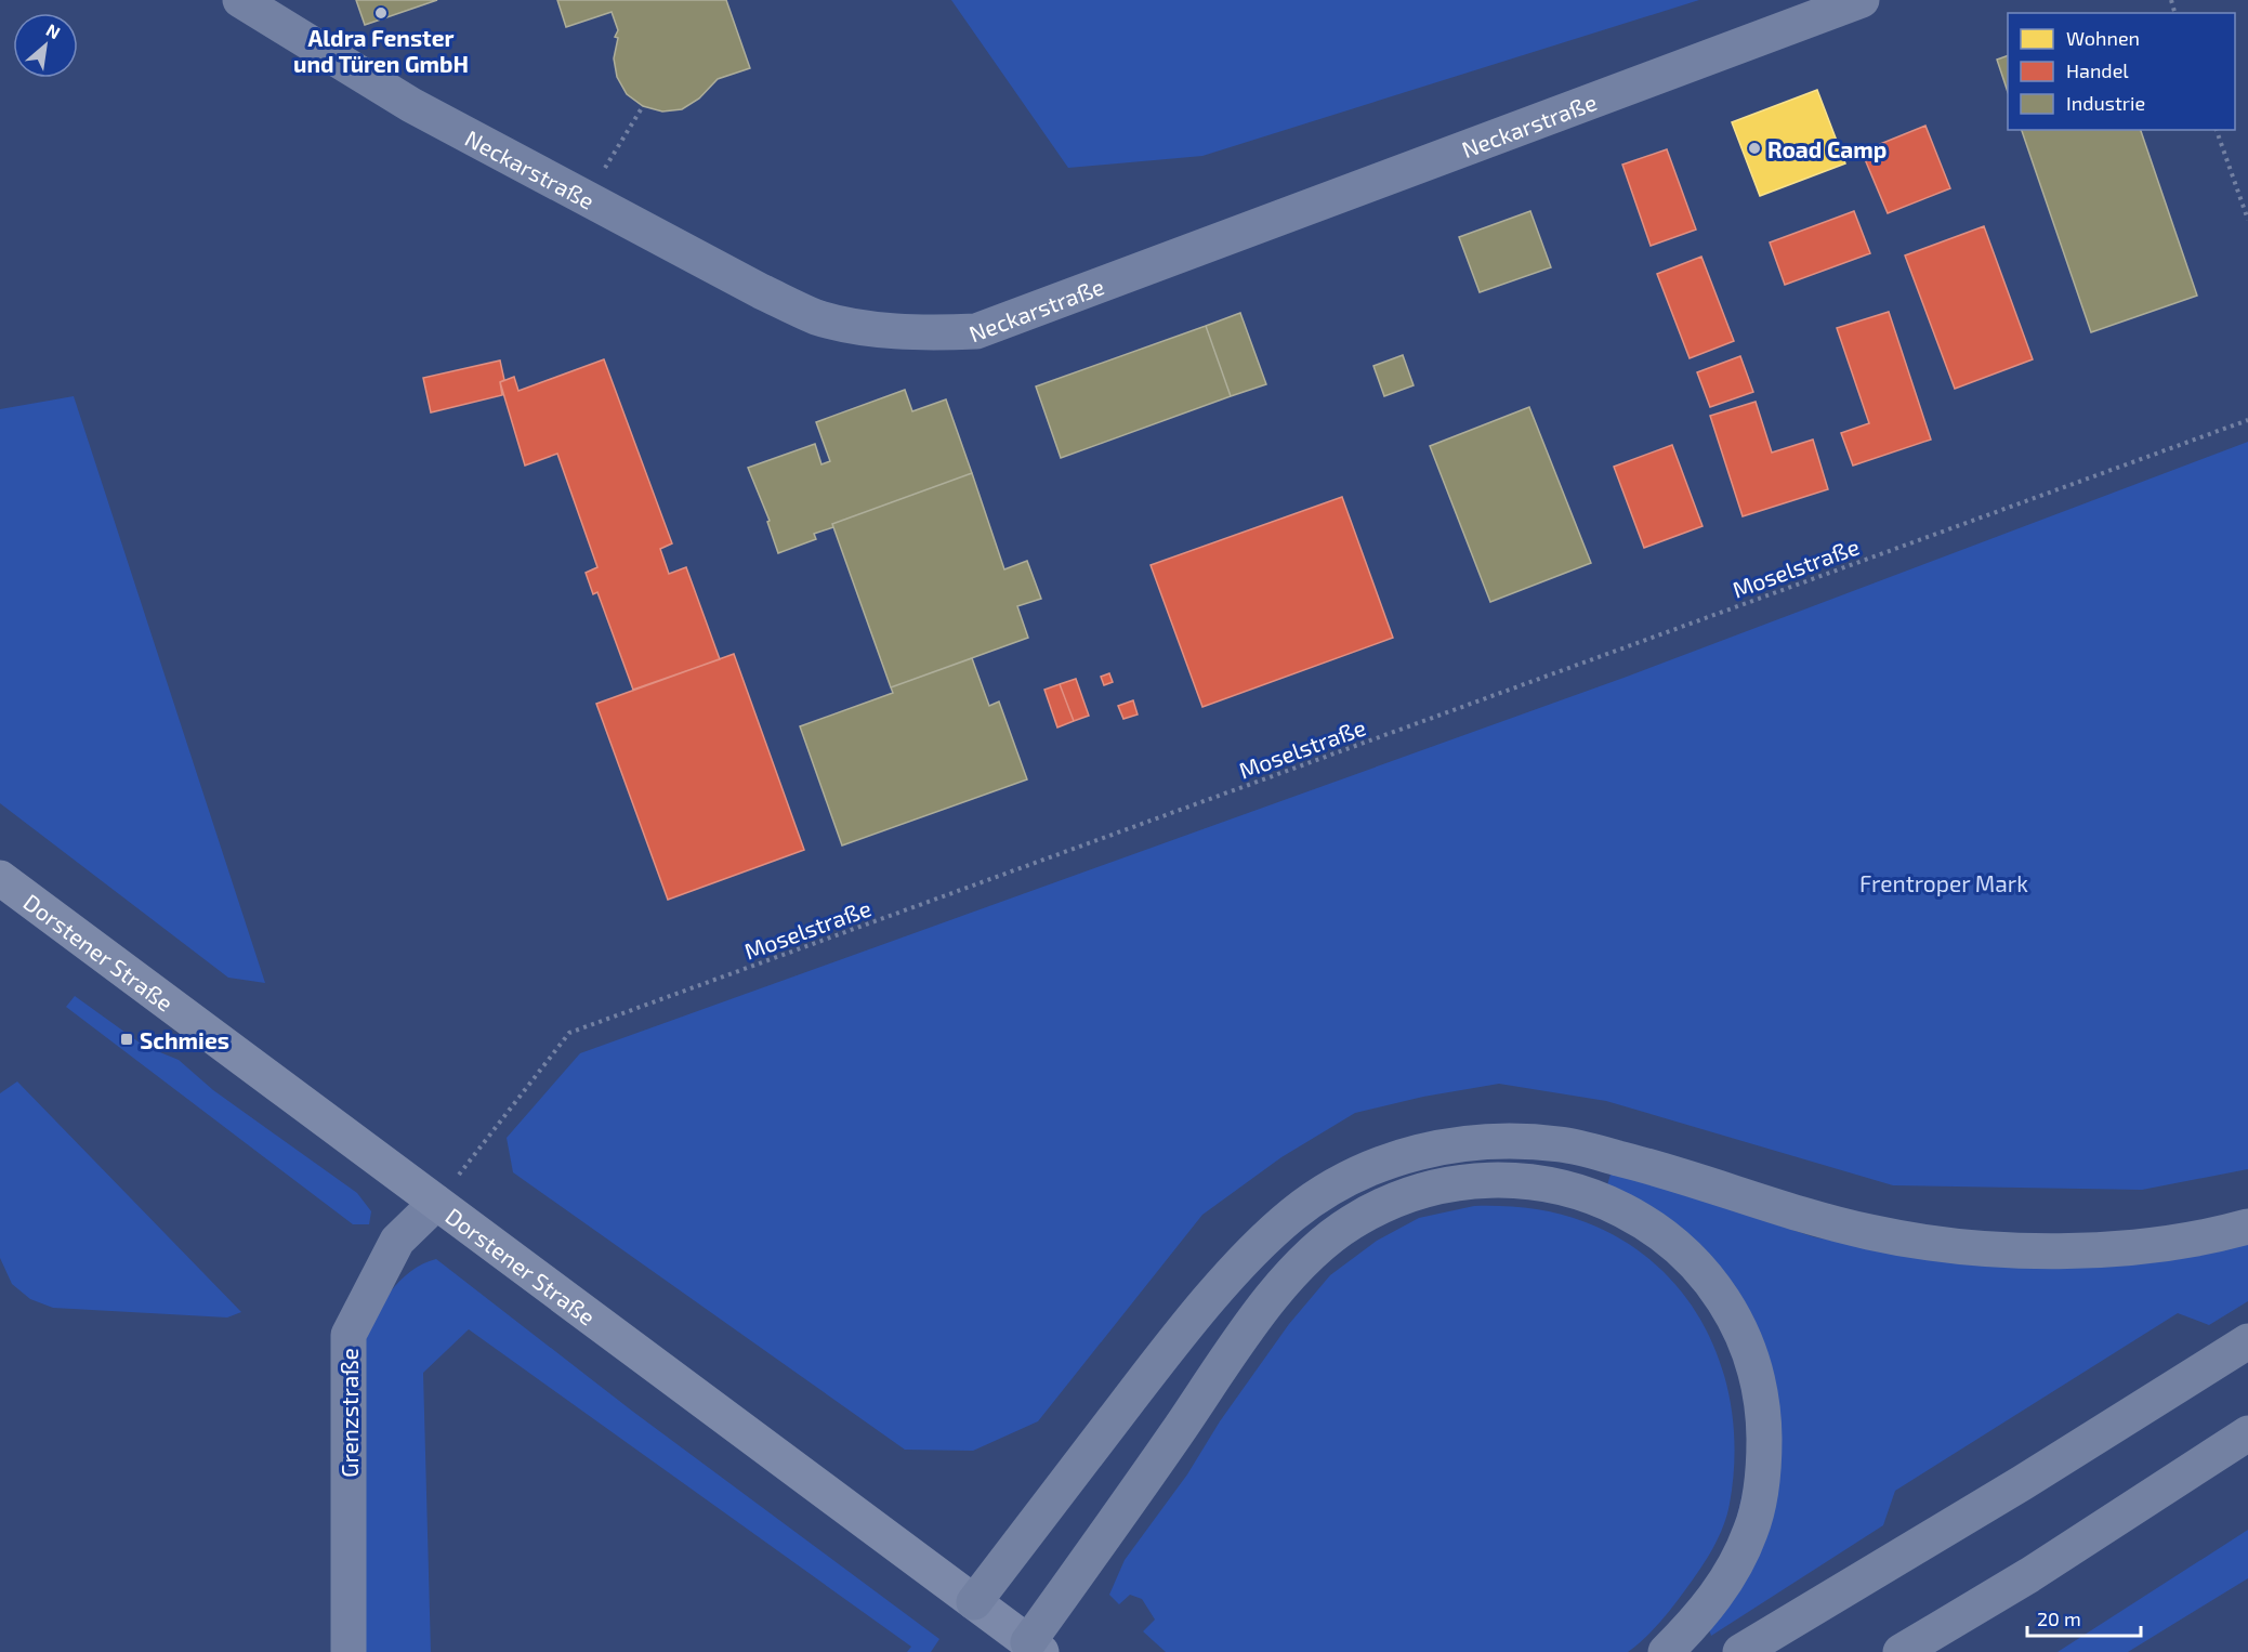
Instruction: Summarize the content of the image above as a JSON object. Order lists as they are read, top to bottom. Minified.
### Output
{"streets":{"main road":["Dorstener Straße"],"street":["Neckarstraße","Grenzstraße"],"path":["Moselstraße"]},"crossings":[["Moselstraße","Dorstener Straße"],["Moselstraße","Grenzstraße"],["Dorstener Straße","Grenzstraße"]],"parks":["Frentroper Mark"],"places":{"other":["Aldra Fenster und Türen GmbH","Road Camp"],"transit":["Schmies"]},"legend":["Wohnen","Handel","Industrie"],"scale_bar":"20 m","north":"top right"}
